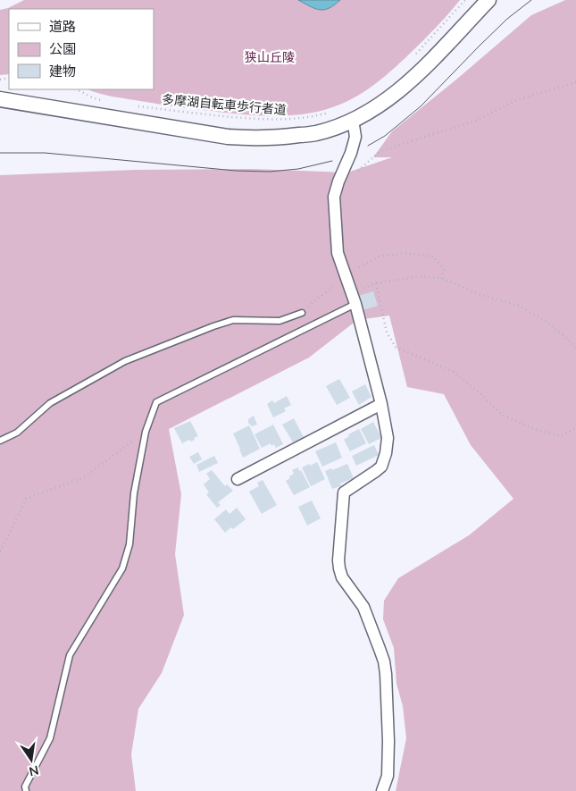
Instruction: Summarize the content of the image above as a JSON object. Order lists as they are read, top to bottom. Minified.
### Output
{"streets":{"path":["多摩湖自転車歩行者道"]},"parks":["狭山丘陵"],"legend":["道路","公園","建物"],"north":"bottom"}
